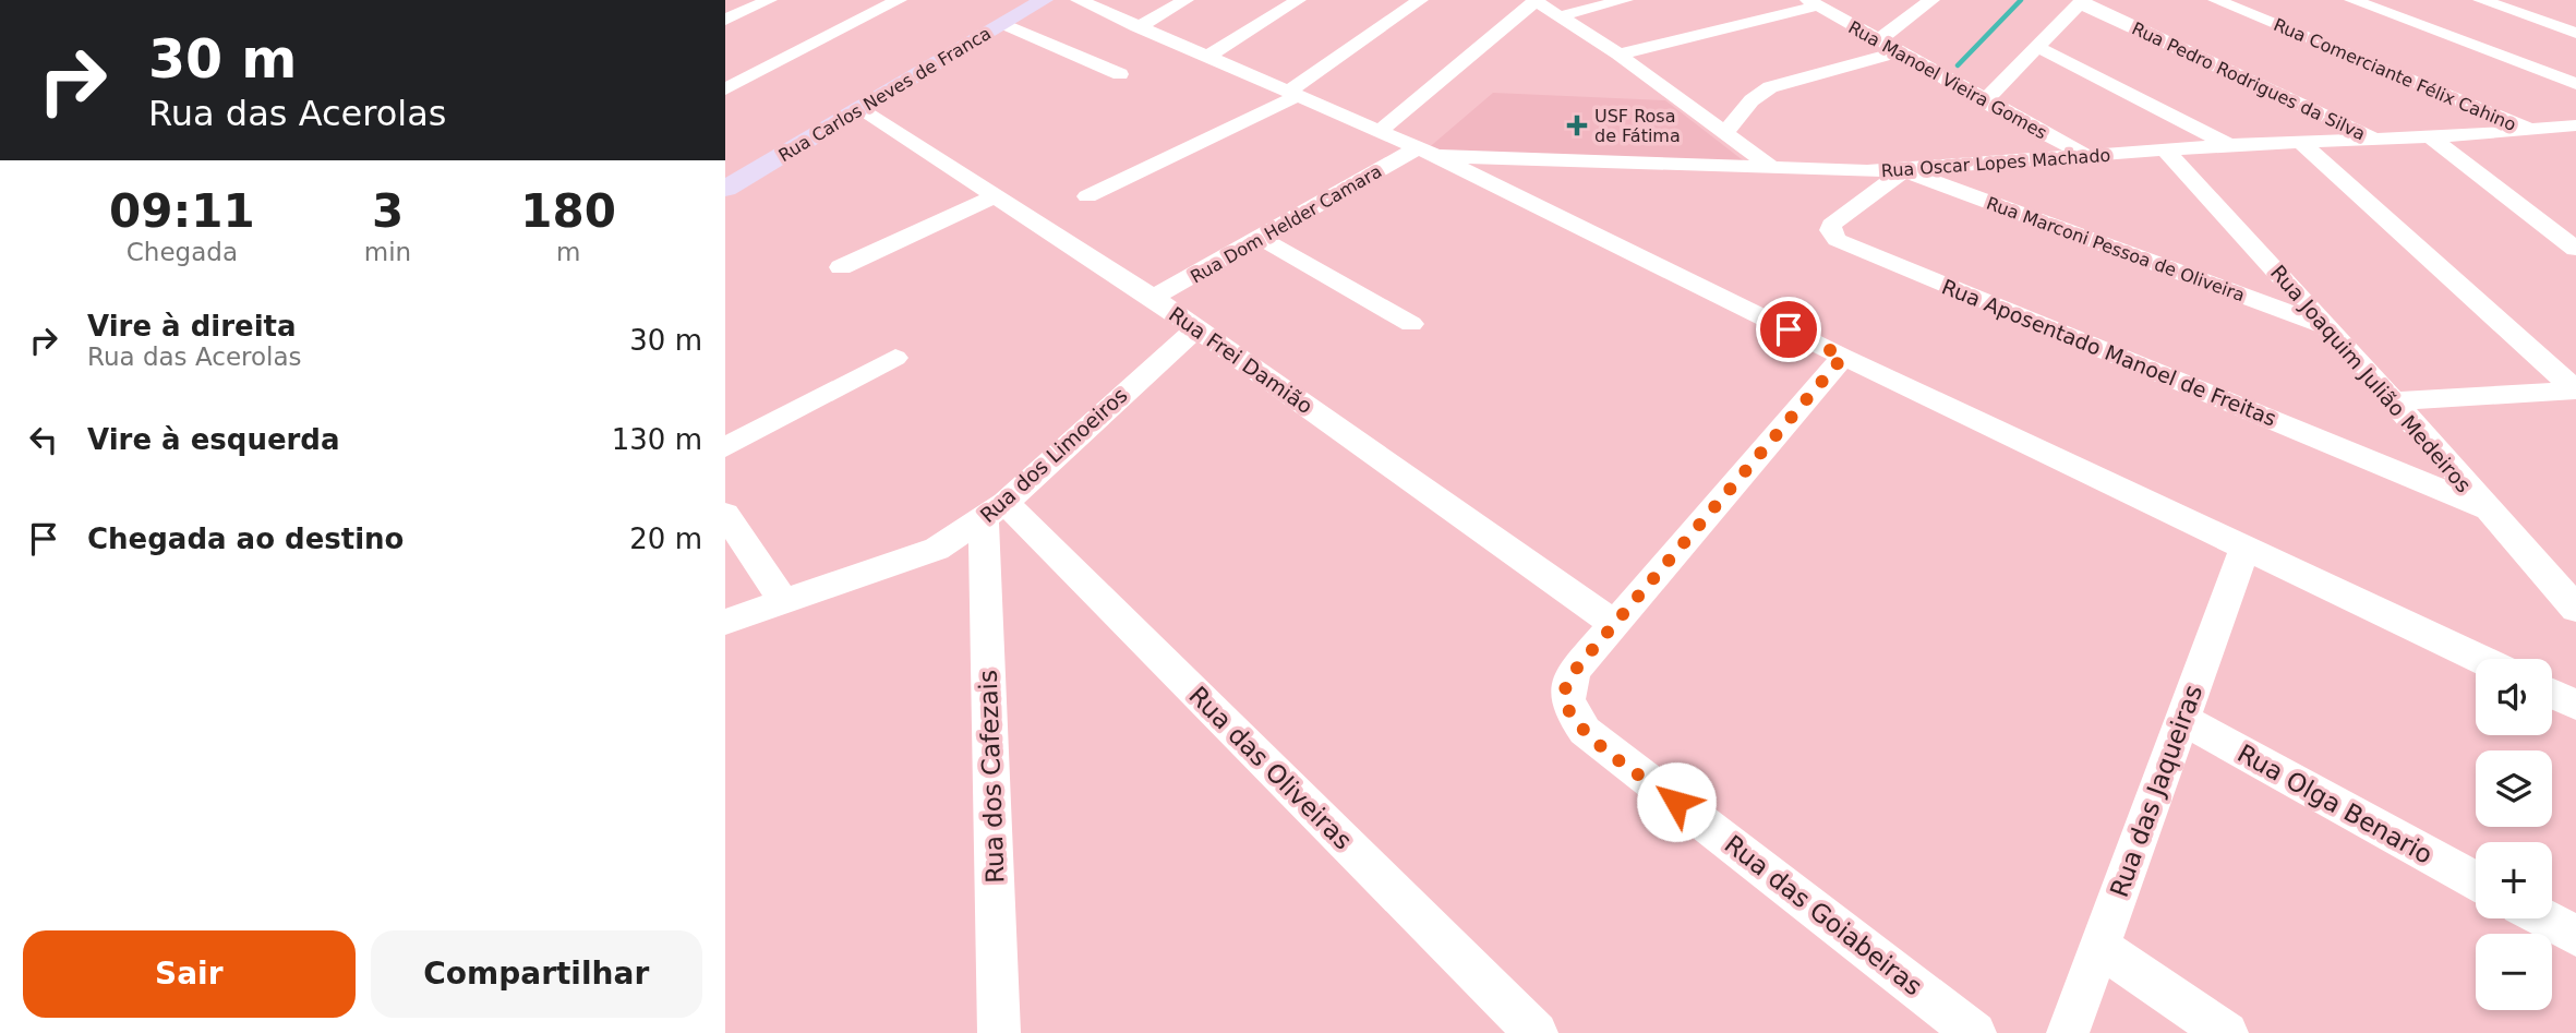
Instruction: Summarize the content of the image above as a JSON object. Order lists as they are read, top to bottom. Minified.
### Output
{"streets":{"main road":["Rua Carlos Neves de Franca"],"street":["Rua Comerciante Félix Cahino","Rua Manoel Vieira Gomes","Rua Pedro Rodrigues da Silva","Rua Oscar Lopes Machado","Rua Dom Helder Camara","Rua Marconi Pessoa de Oliveira","Rua Aposentado Manoel de Freitas","Rua Frei Damião","Rua Joaquim Julião Medeiros","Rua dos Limoeiros","Rua das Oliveiras","Rua dos Cafezais","Rua das Jaqueiras","Rua Olga Benario","Rua das Goiabeiras"]},"crossings":[["Rua Comerciante Félix Cahino","Rua Oscar Lopes Machado"],["Rua Manoel Vieira Gomes","Rua Oscar Lopes Machado"],["Rua Pedro Rodrigues da Silva","Rua Oscar Lopes Machado"],["Rua Carlos Neves de Franca","Rua Frei Damião"],["Rua Oscar Lopes Machado","Rua Dom Helder Camara"],["Rua Oscar Lopes Machado","Rua Marconi Pessoa de Oliveira"],["Rua Oscar Lopes Machado","Rua Aposentado Manoel de Freitas"],["Rua Oscar Lopes Machado","Rua Joaquim Julião Medeiros"],["Rua Dom Helder Camara","Rua Frei Damião"],["Rua Marconi Pessoa de Oliveira","Rua Aposentado Manoel de Freitas"],["Rua Marconi Pessoa de Oliveira","Rua Joaquim Julião Medeiros"],["Rua Aposentado Manoel de Freitas","Rua Joaquim Julião Medeiros"],["Rua Frei Damião","Rua dos Limoeiros"],["Rua Frei Damião","Rua das Goiabeiras"],["Rua dos Limoeiros","Rua das Oliveiras"],["Rua dos Limoeiros","Rua dos Cafezais"],["Rua das Oliveiras","Rua dos Cafezais"],["Rua das Jaqueiras","Rua Olga Benario"]],"places":{"health":["USF Rosa de Fátima"]},"page":{"turn":["30 m","Rua das Acerolas"],"eta":["09:11","Chegada","3","min","180","m"],"list":[{"name":"Vire à direita","note":"Rua das Acerolas","value":"30 m"},{"name":"Vire à esquerda","value":"130 m"},{"name":"Chegada ao destino","value":"20 m"}],"map_buttons":["+","−"],"buttons":["Sair","Compartilhar"]}}
